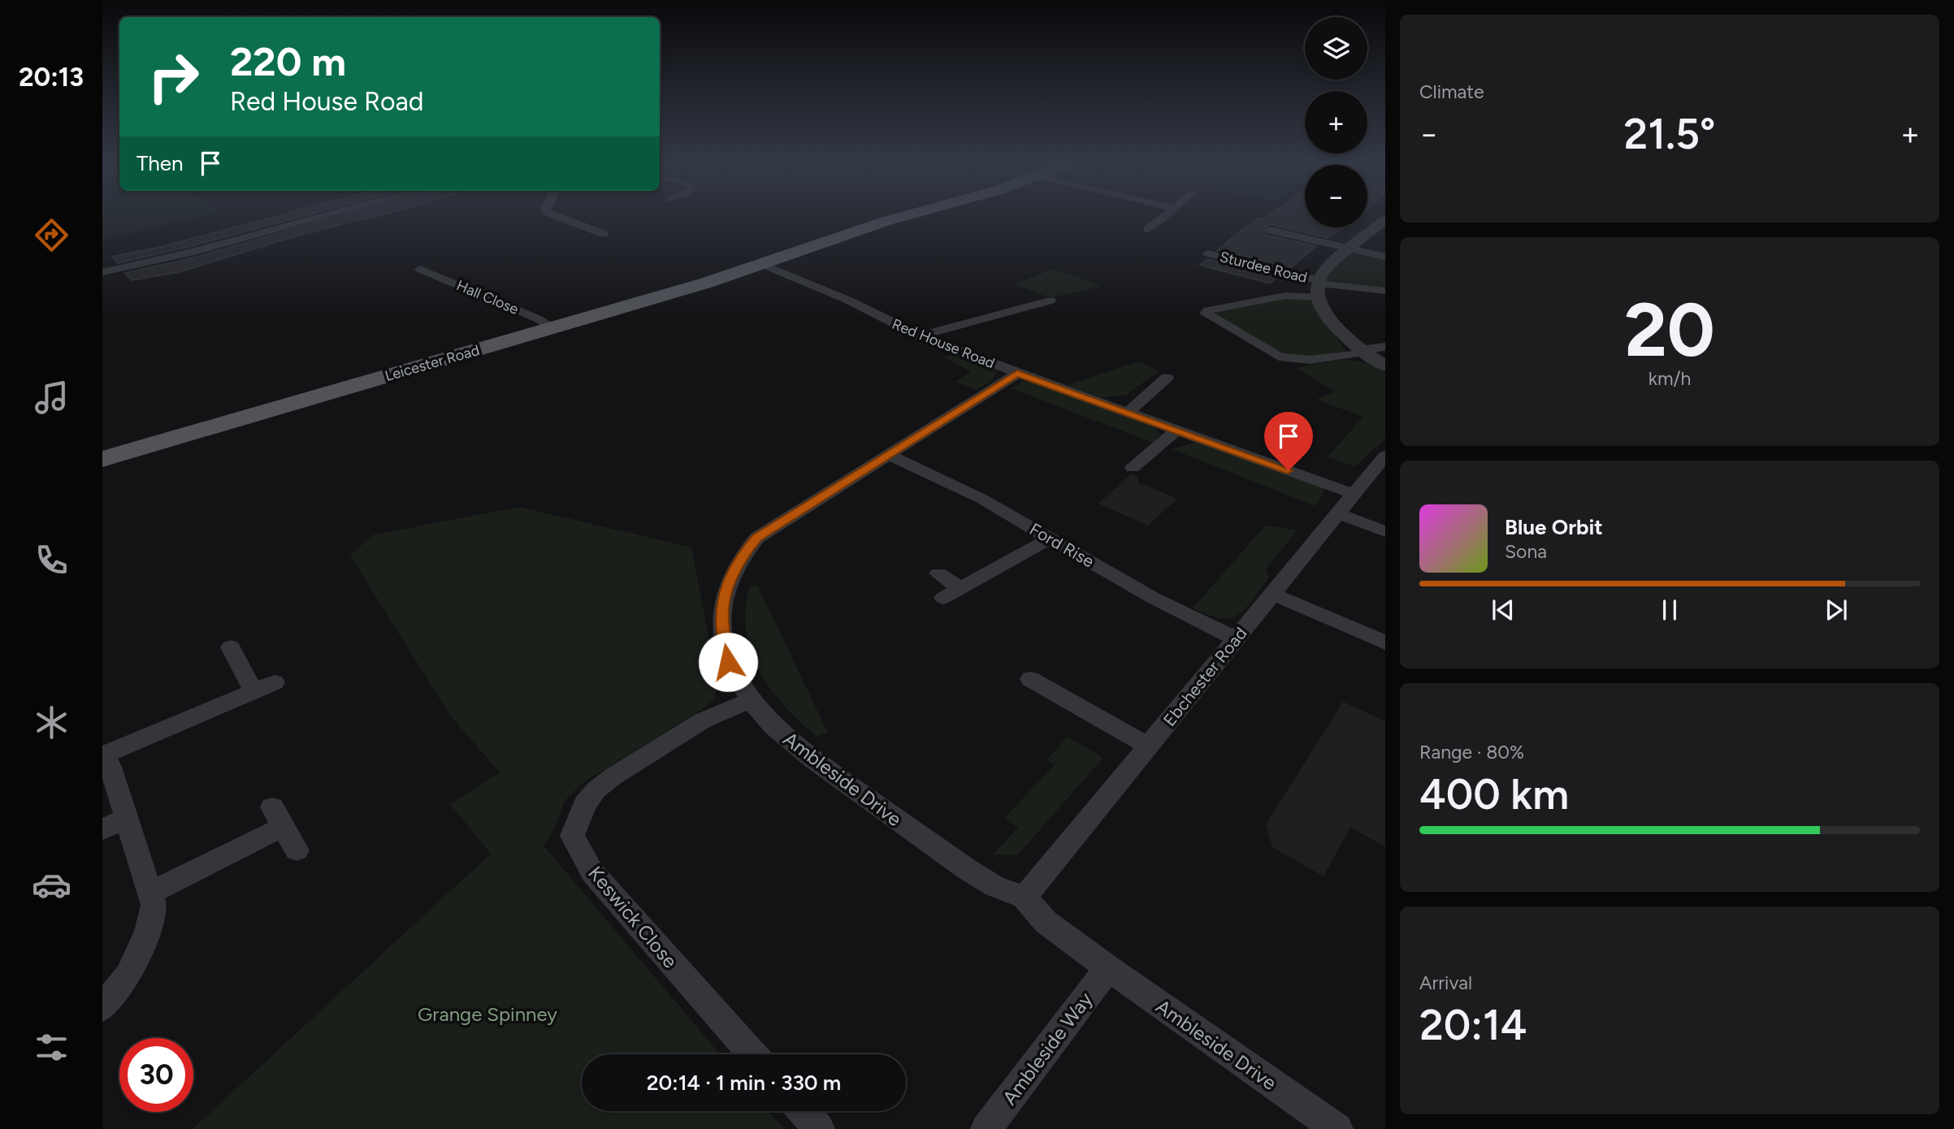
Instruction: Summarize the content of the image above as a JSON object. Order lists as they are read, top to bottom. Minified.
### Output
{"streets":{"main road":["Leicester Road"],"street":["Sturdee Road","Hall Close","Red House Road","Ford Rise","Ebchester Road","Ambleside Drive","Keswick Close","Ambleside Way"]},"crossings":[["Hall Close","Leicester Road"],["Red House Road","Leicester Road"],["Red House Road","Ebchester Road"],["Red House Road","Ambleside Drive"],["Ford Rise","Ebchester Road"],["Ford Rise","Ambleside Drive"],["Ebchester Road","Ambleside Drive"],["Ambleside Drive","Keswick Close"],["Ambleside Drive","Ambleside Way"]],"parks":["Grange Spinney"],"page":{"tabs":"20:13","tile":["Climate",["20","km/h"],["Range · 80%","400 km"],["Arrival","20:14"]],"map_buttons":["+","−"],"turn":["220 m","Red House Road"],"heat":["−","21.5°","+"],"then":"Then","song":["Blue Orbit","Sona"],"limit":"30","trip":"20:14 · 1 min · 330 m"}}
